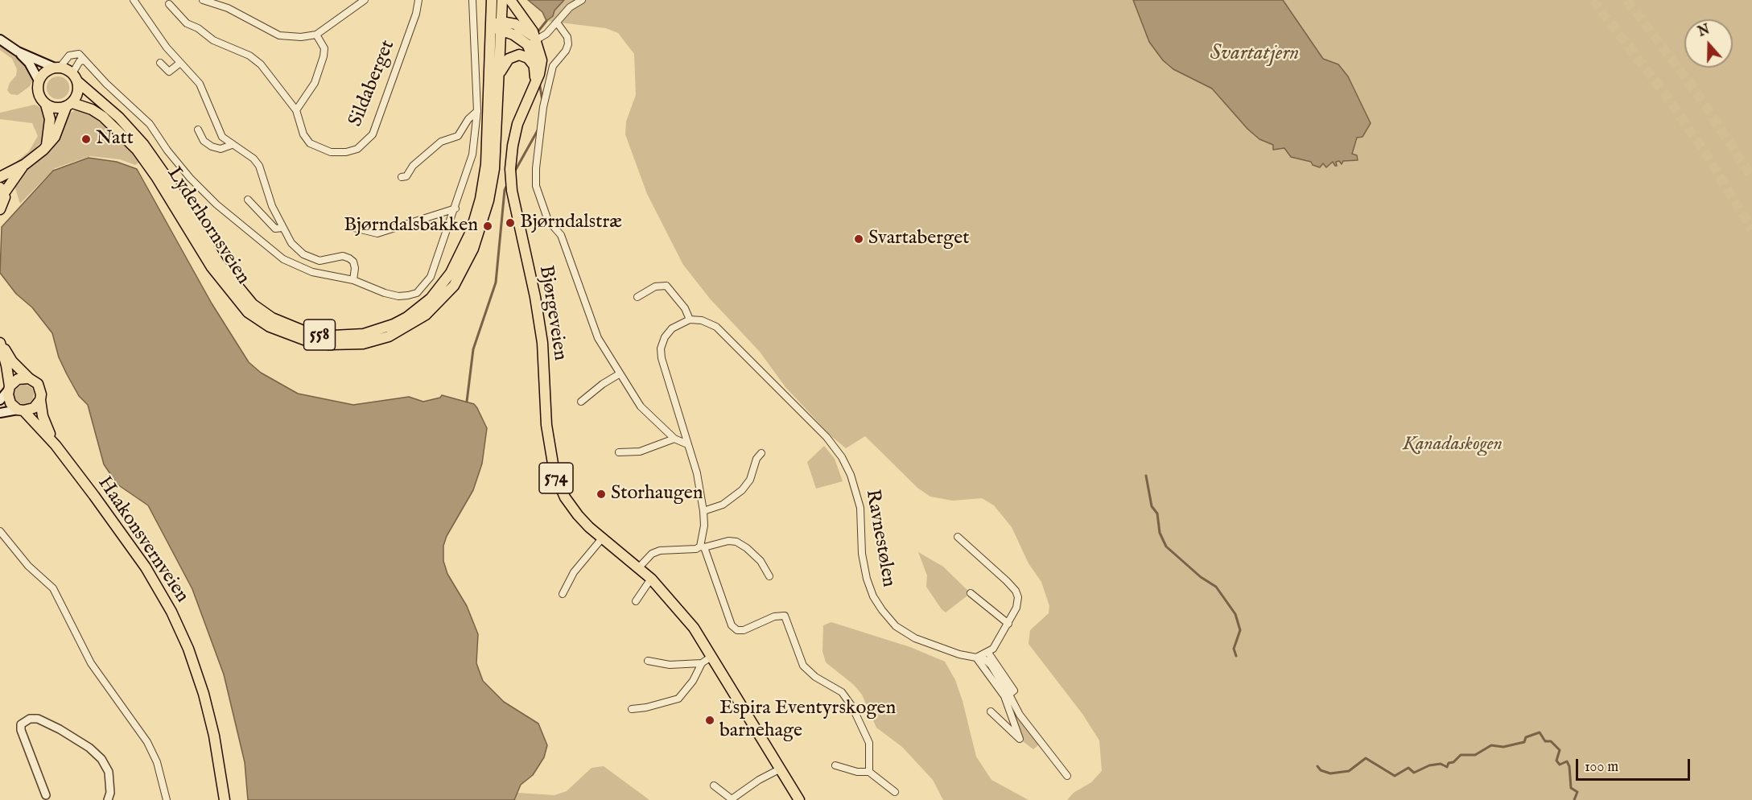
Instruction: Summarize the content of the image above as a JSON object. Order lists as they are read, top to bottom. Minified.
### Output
{"streets":{"main road":["Lyderhornsveien","Bjørgeveien","558","574","Haakonsvernveien"],"street":["Sildaberget","Ravnestølen"]},"crossings":[["Lyderhornsveien","558"]],"water":["Svartatjern"],"parks":["Kanadaskogen"],"places":["Natt","Bjørndalstræ","Bjørndalsbakken","Svartaberget","Storhaugen","Espira Eventyrskogen barnehage"],"scale_bar":"100 m","north":"top"}
